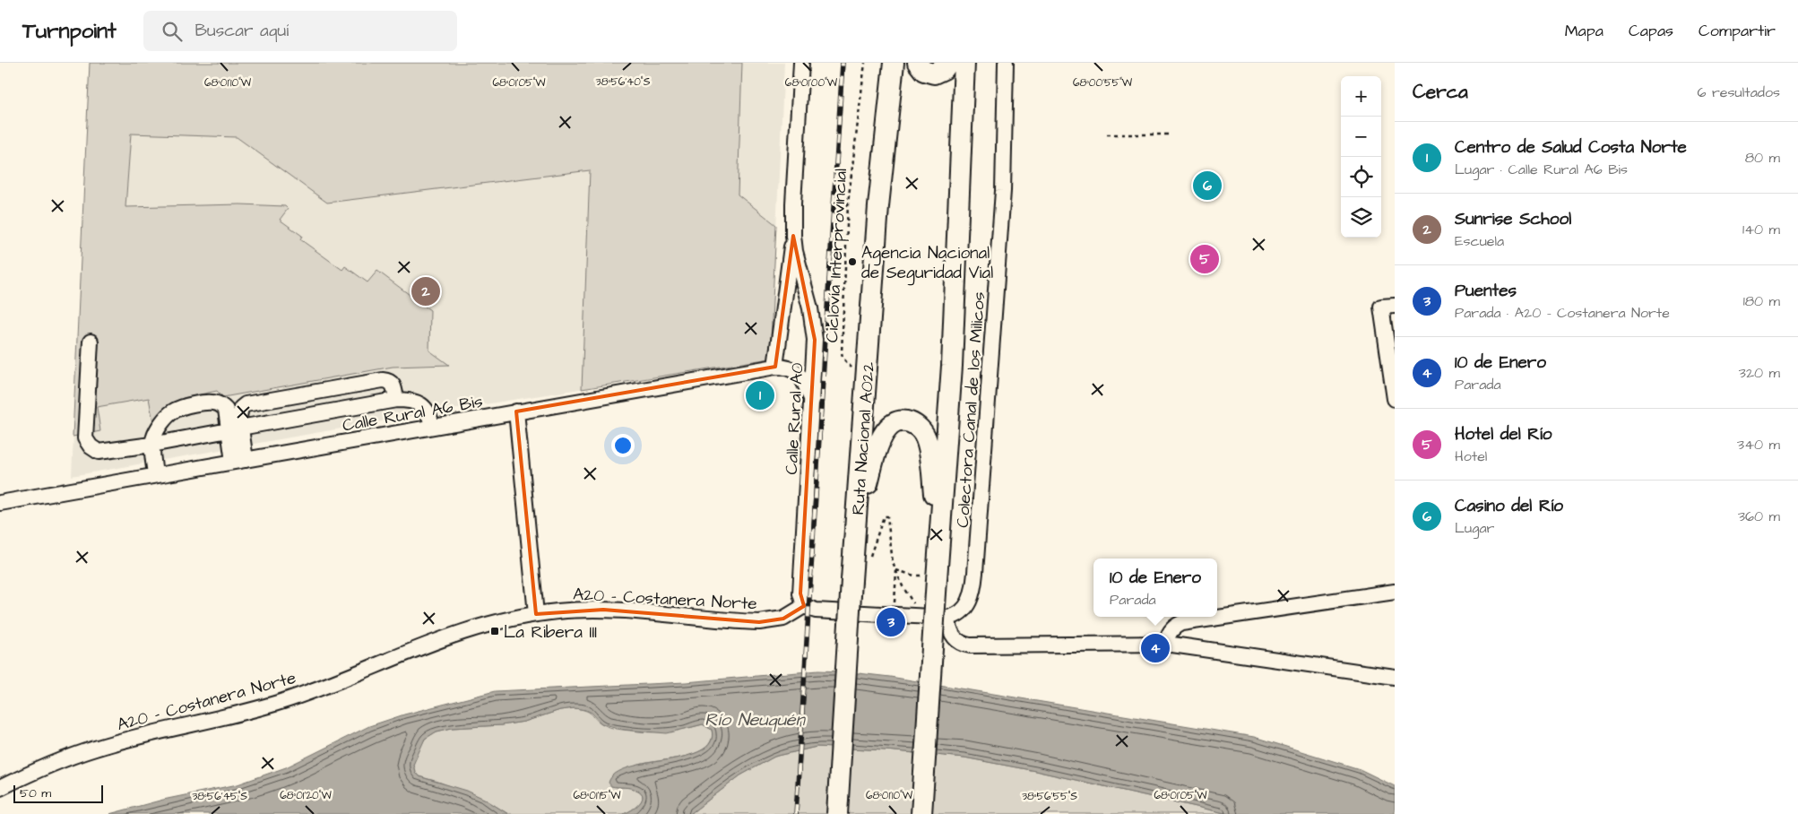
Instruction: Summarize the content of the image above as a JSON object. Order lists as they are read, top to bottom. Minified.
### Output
{"streets":{"highway":["Ruta Nacional A022"],"street":["Colectora Canal de los Milicos","Calle Rural A6 Bis","Calle Rural A0","A20 - Costanera Norte"],"path":["Ciclovía Interprovincial"]},"crossings":[["Calle Rural A6 Bis","Calle Rural A0"],["Calle Rural A0","A20 - Costanera Norte"]],"water":["Río Neuquén"],"places":{"other":["Agencia Nacional de Seguridad Vial"],"transit":["La Ribera III"]},"scale_bar":"50 m","page":{"header":"Turnpoint","search":"Buscar aquí","nav":["Mapa","Capas","Compartir"],"heading":["Cerca","6 resultados"],"map_buttons":["+","−"],"list":[{"mark":"1","name":"Centro de Salud Costa Norte","note":"Lugar · Calle Rural A6 Bis","value":"80 m"},{"mark":"2","name":"Sunrise School","note":"Escuela","value":"140 m"},{"mark":"3","name":"Puentes","note":"Parada · A20 - Costanera Norte","value":"180 m"},{"mark":"4","name":"10 de Enero","note":"Parada","value":"320 m"},{"mark":"5","name":"Hotel del Río","note":"Hotel","value":"340 m"},{"mark":"6","name":"Casino del Río","note":"Lugar","value":"360 m"}],"pins":["6","5","2","1","3","4"],"popup":["10 de Enero","Parada"],"scale":"50 m"},"coordinates":["38°56'40\"S","68°01'10\"W","68°01'05\"W","68°01'00\"W","68°00'55\"W","68°01'20\"W","68°01'15\"W","38°56'45\"S","38°56'55\"S"]}
